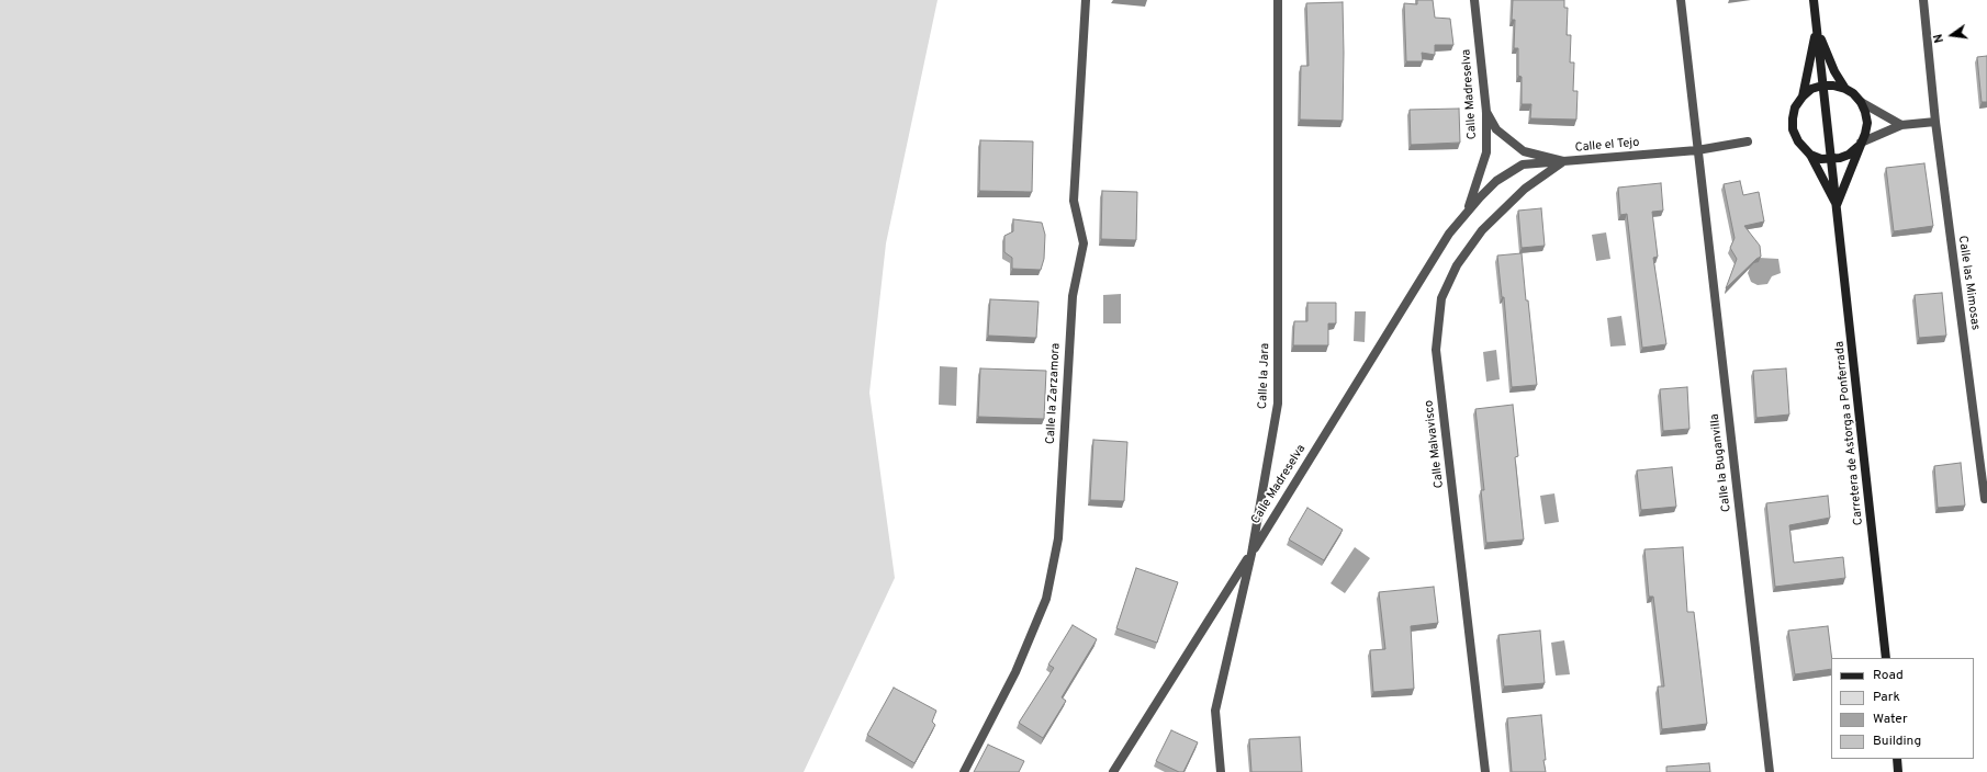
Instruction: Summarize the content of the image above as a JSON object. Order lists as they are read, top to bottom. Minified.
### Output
{"streets":{"main road":["Carretera de Astorga a Ponferrada"],"street":["Calle Madreselva","Calle el Tejo","Calle las Mimosas","Calle la Jara","Calle la Zarzamora","Calle Malvavisco","Calle la Buganvilla"]},"crossings":[["Calle Madreselva","Calle el Tejo"],["Calle Madreselva","Calle la Jara"],["Calle Madreselva","Calle Malvavisco"],["Calle el Tejo","Calle Malvavisco"],["Calle el Tejo","Calle la Buganvilla"]],"legend":["Road","Park","Water","Building"],"north":"left"}
